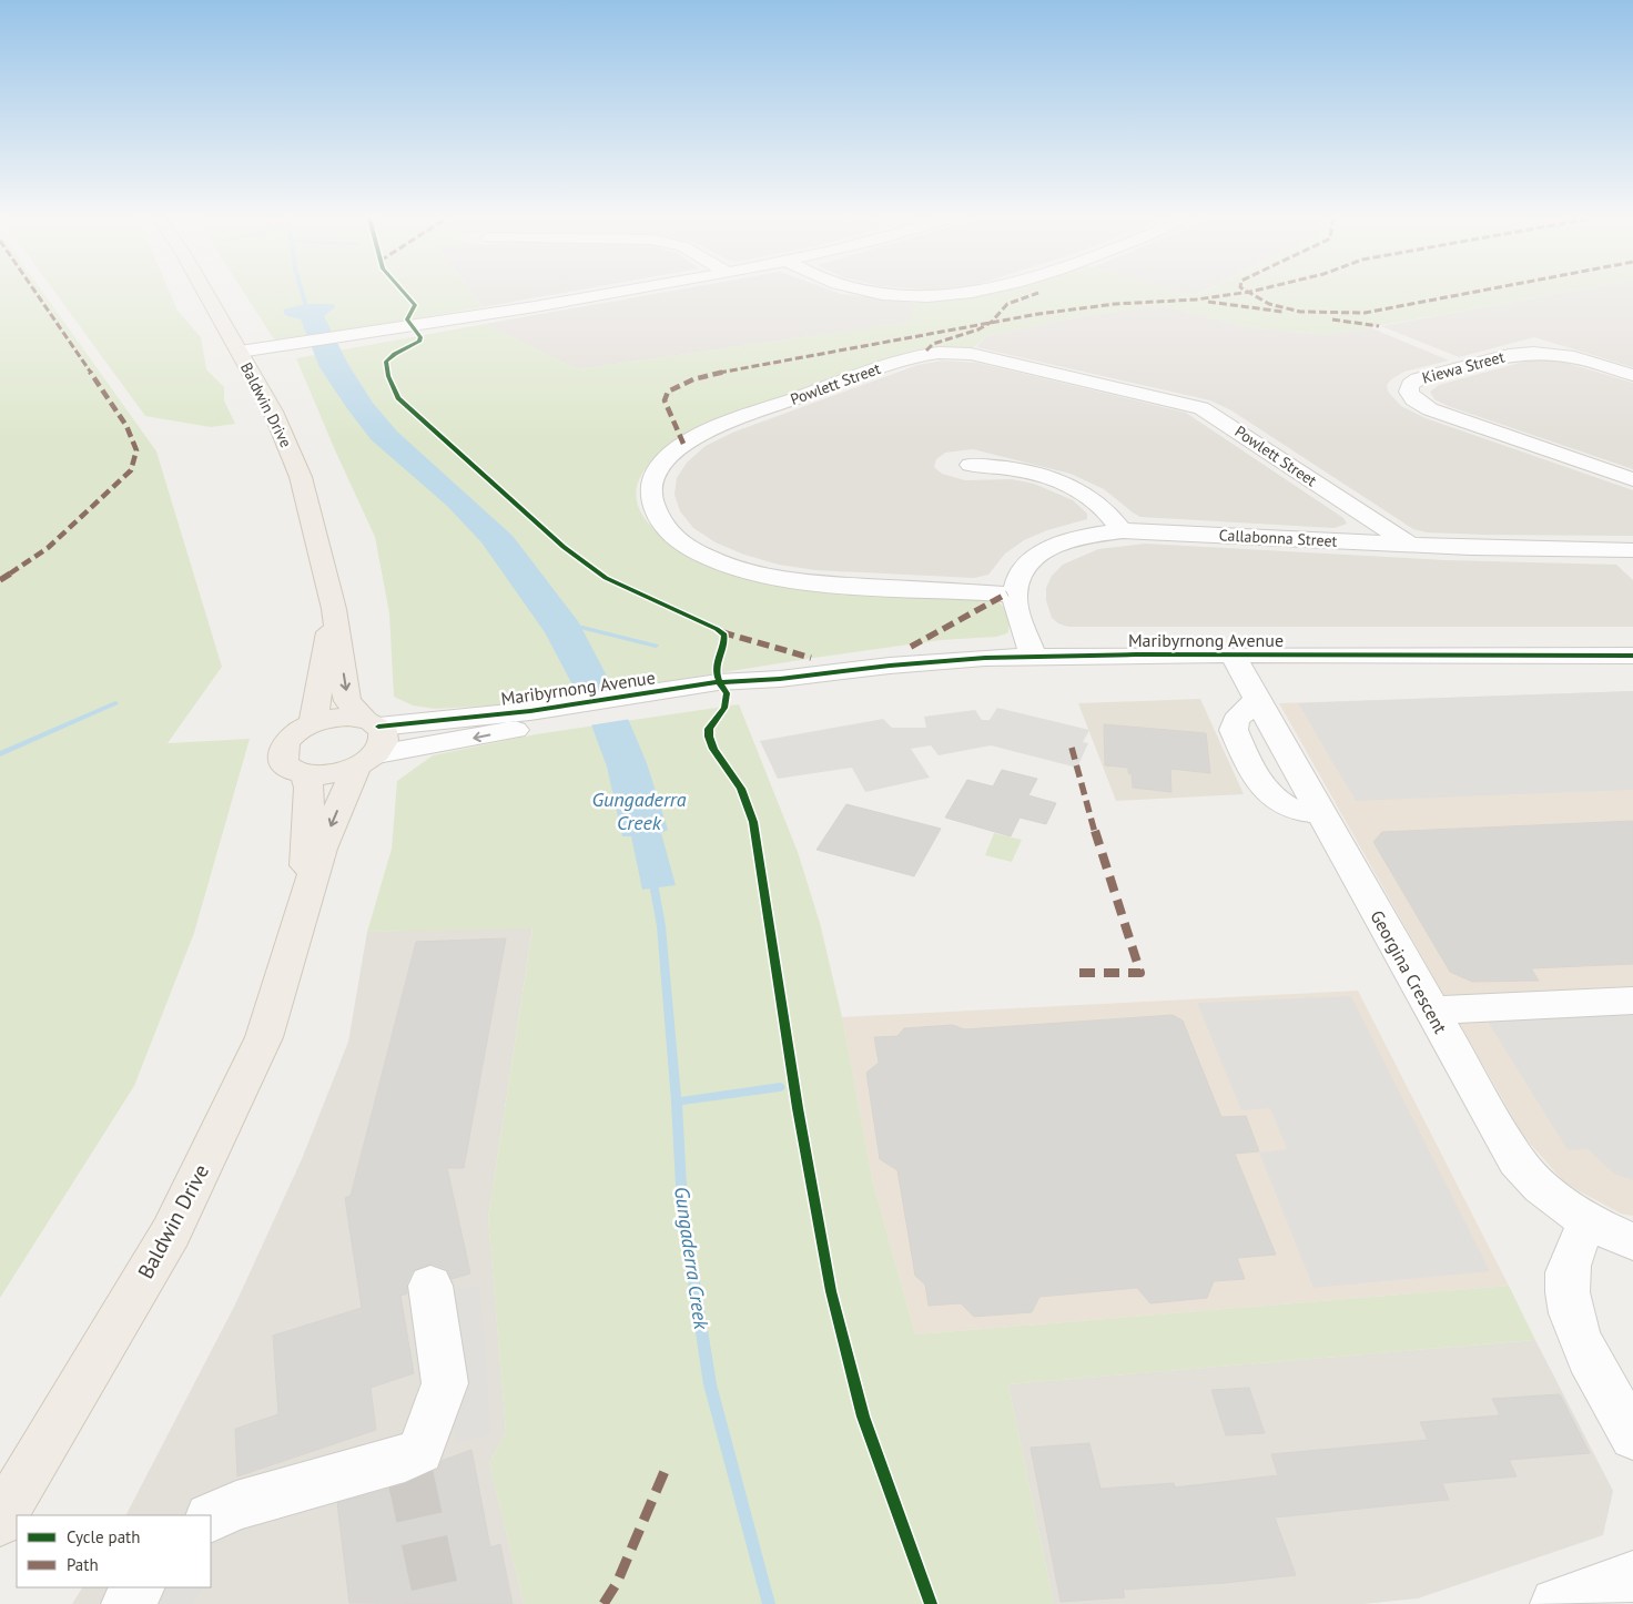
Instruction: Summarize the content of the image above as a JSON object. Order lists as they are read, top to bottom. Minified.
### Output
{"streets":{"main road":["Baldwin Drive"],"street":["Kiewa Street","Powlett Street","Callabonna Street","Maribyrnong Avenue","Georgina Crescent"]},"crossings":[["Powlett Street","Callabonna Street"],["Baldwin Drive","Maribyrnong Avenue"],["Maribyrnong Avenue","Georgina Crescent"]],"water":["Gungaderra Creek"],"legend":["Cycle path","Path"]}
